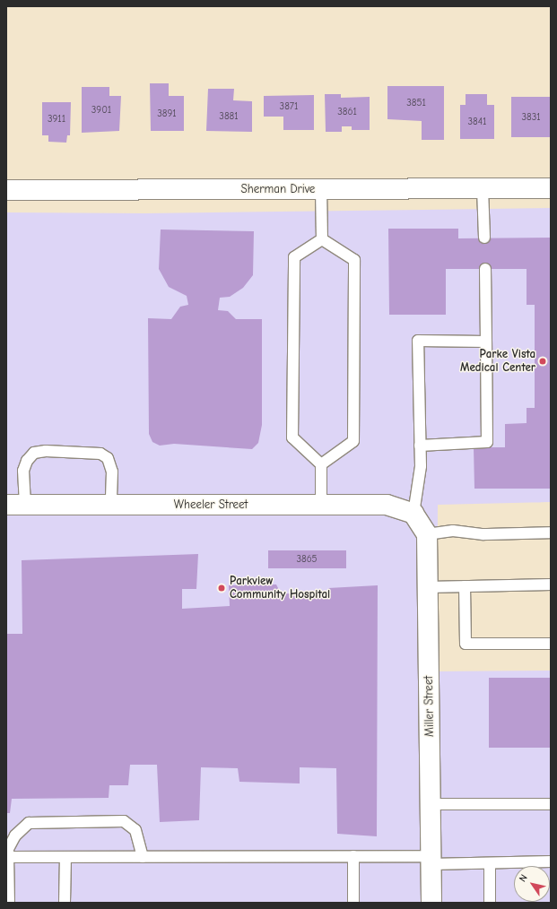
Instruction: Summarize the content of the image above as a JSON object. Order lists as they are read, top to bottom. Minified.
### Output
{"streets":{"street":["Sherman Drive","Wheeler Street","Miller Street"]},"places":["Parke Vista Medical Center","Parkview Community Hospital"],"house_numbers":["3851","3871","3901","3861","3891","3881","3831","3911","3841","3865"],"north":"top left"}
